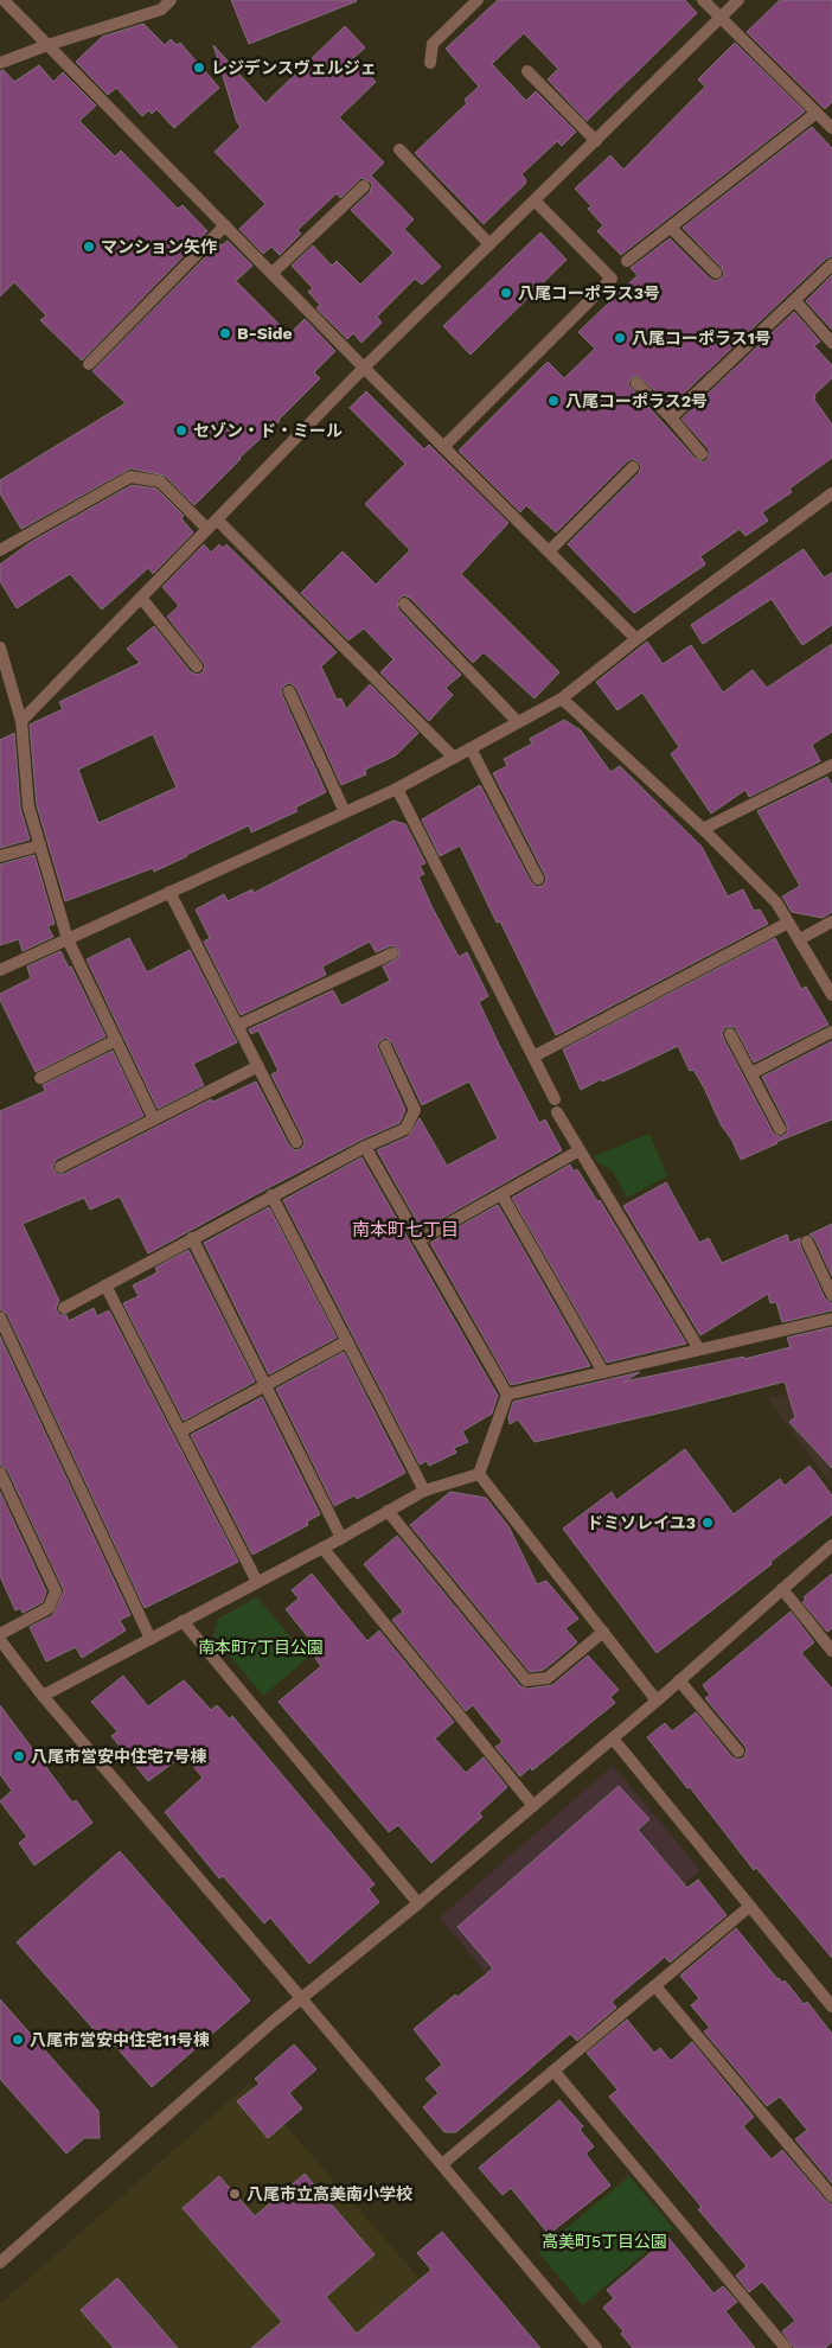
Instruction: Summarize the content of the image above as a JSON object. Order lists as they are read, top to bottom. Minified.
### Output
{"districts":["南本町七丁目"],"parks":["南本町7丁目公園","高美町5丁目公園"],"places":["レジデンスヴェルジェ","マンション矢作","八尾コーポラス3号","B-Side","八尾コーポラス1号","八尾コーポラス2号","セゾン・ド・ミール","ドミソレイユ3","八尾市営安中住宅7号棟","八尾市営安中住宅11号棟","八尾市立高美南小学校"]}
